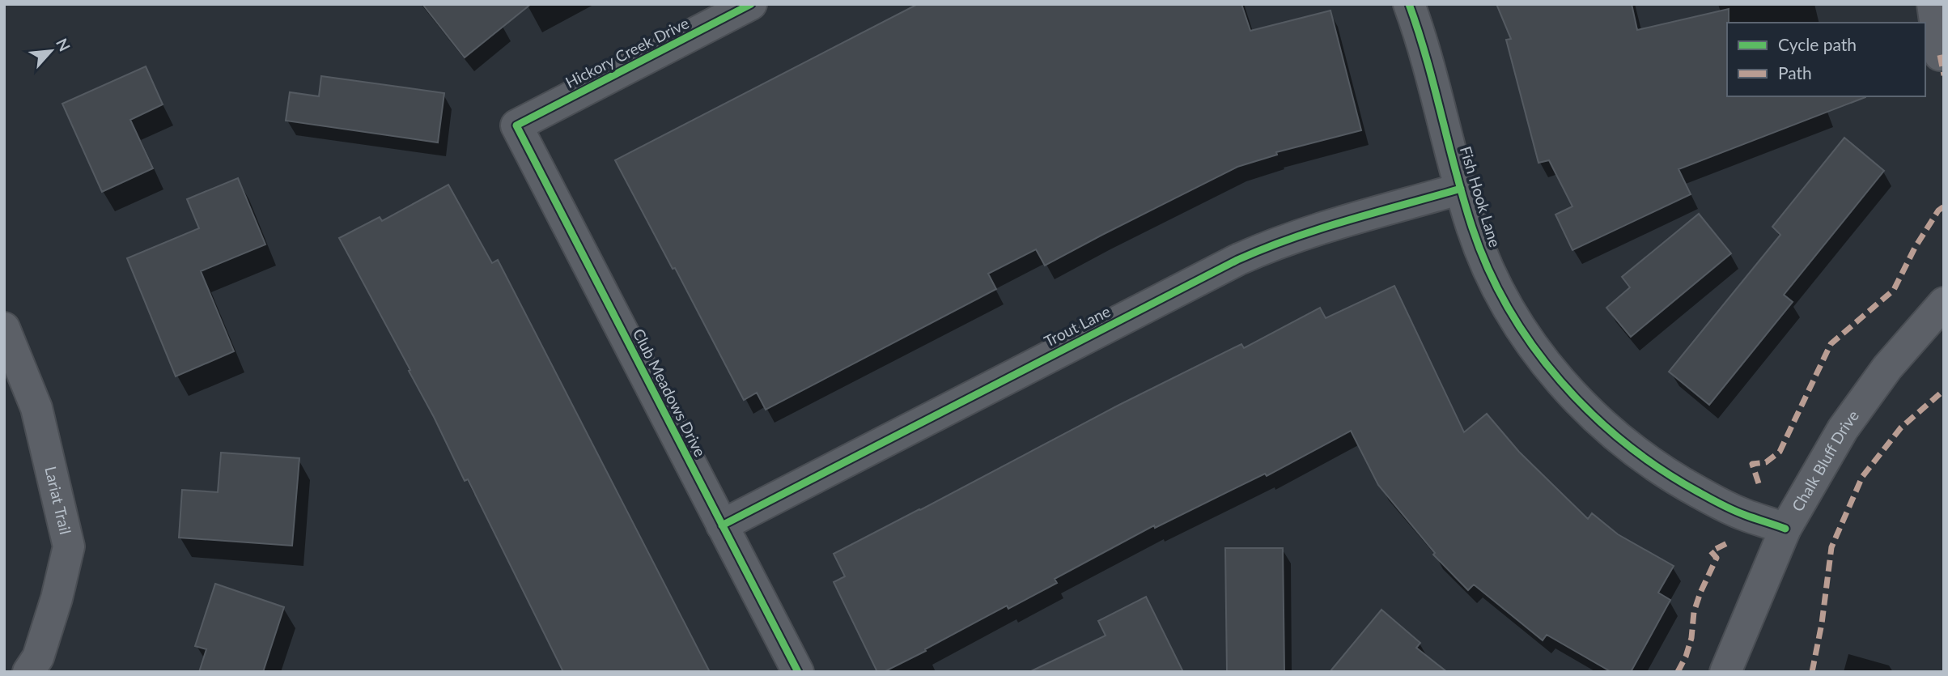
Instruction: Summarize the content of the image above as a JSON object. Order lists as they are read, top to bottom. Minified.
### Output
{"streets":{"street":["Hickory Creek Drive","Fish Hook Lane","Trout Lane","Club Meadows Drive","Chalk Bluff Drive","Lariat Trail"]},"crossings":[["Hickory Creek Drive","Club Meadows Drive"],["Fish Hook Lane","Trout Lane"],["Fish Hook Lane","Chalk Bluff Drive"],["Trout Lane","Club Meadows Drive"]],"legend":["Cycle path","Path"],"north":"top right"}
